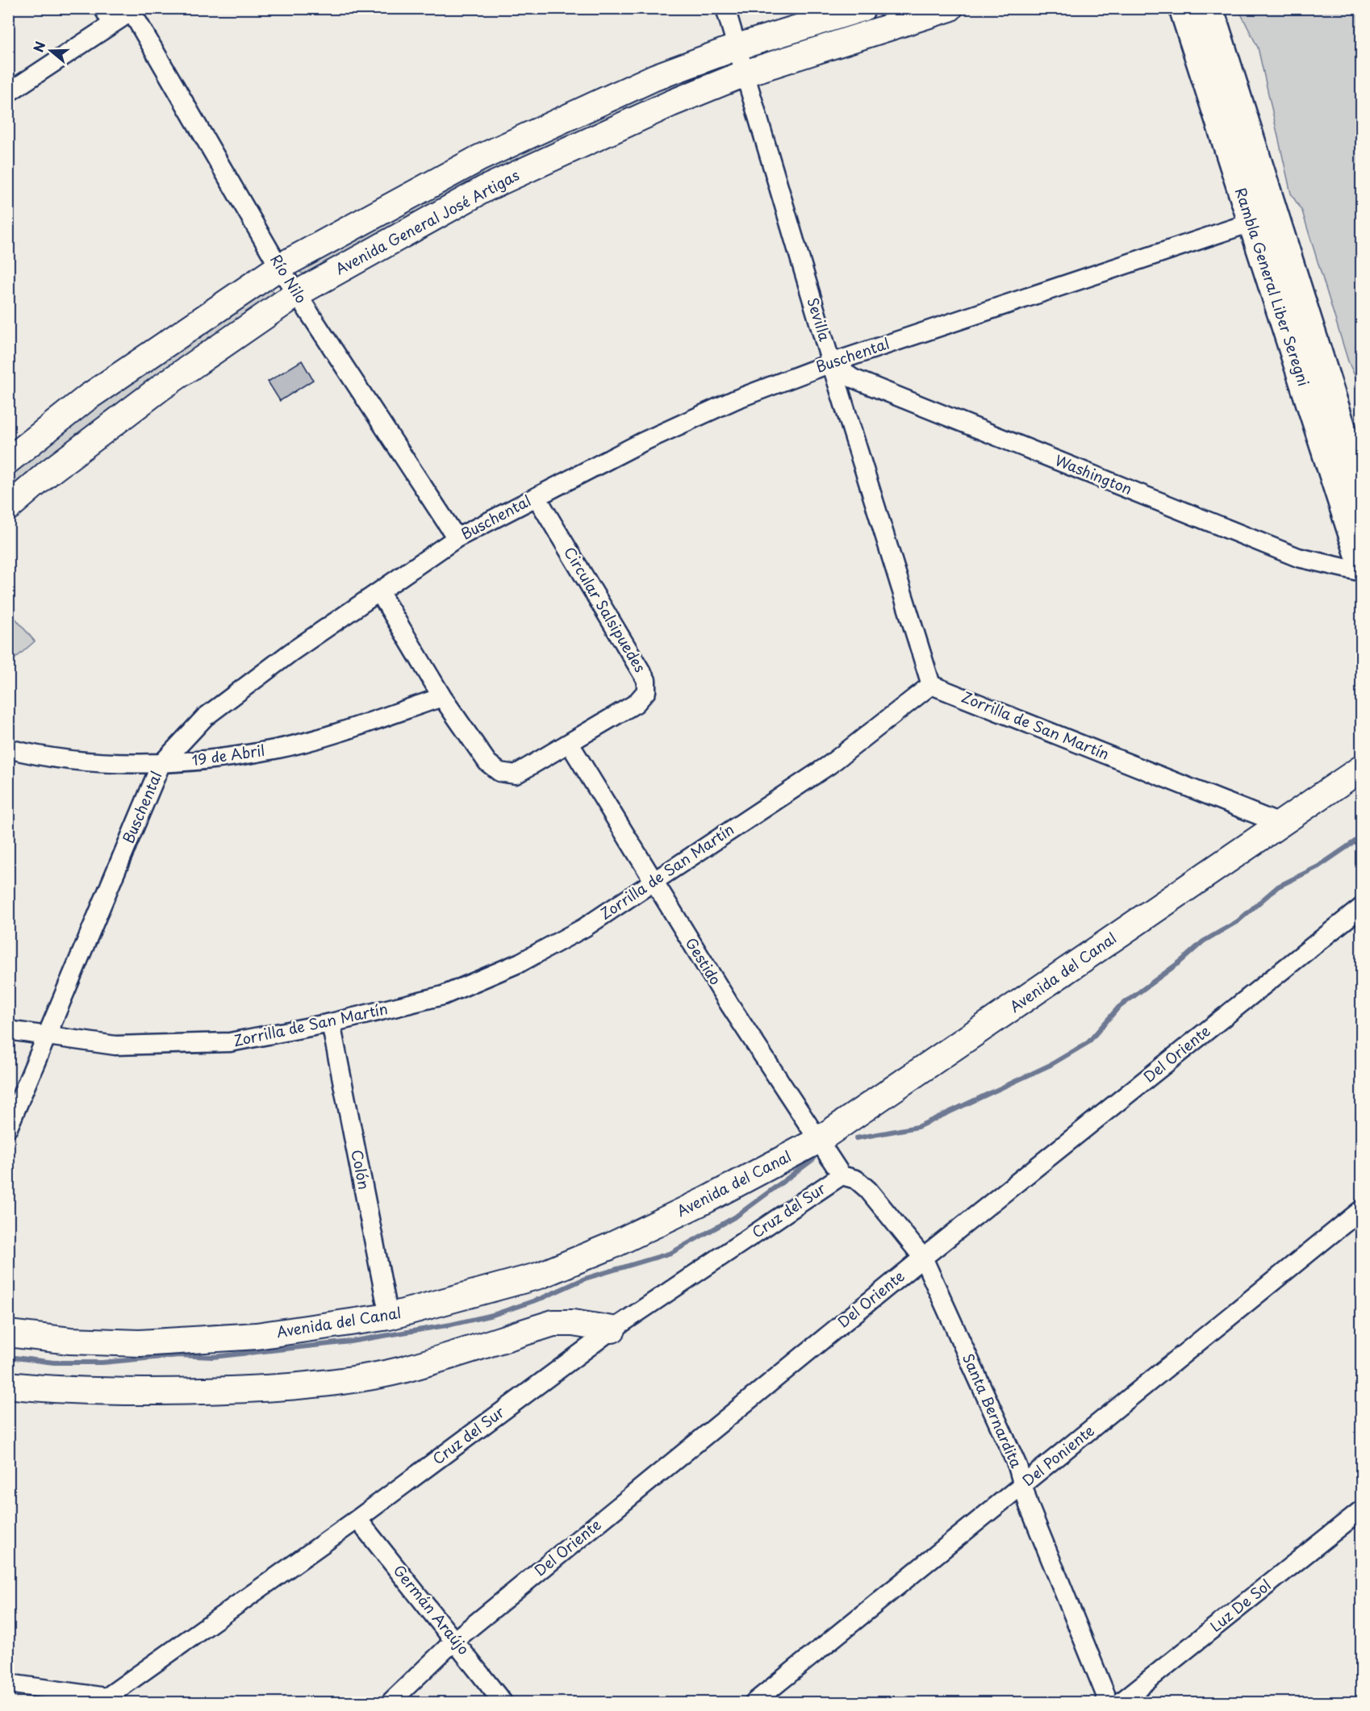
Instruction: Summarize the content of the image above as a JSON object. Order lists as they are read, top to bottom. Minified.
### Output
{"streets":{"main road":["Rambla General Liber Seregni"],"street":["Avenida General José Artigas","Río Nilo","Sevilla","Buschental","Washington","Circular Salsipuedes","Zorrilla de San Martín","19 de Abril","Gestido","Avenida del Canal","Del Oriente","Colón","Cruz del Sur","Santa Bernardita","Del Poniente","Luz De Sol","Germán Araújo"]},"crossings":[["Avenida General José Artigas","Río Nilo"],["Avenida General José Artigas","Sevilla"],["Río Nilo","Buschental"],["Rambla General Liber Seregni","Buschental"],["Sevilla","Buschental"],["Sevilla","Washington"],["Sevilla","Zorrilla de San Martín"],["Buschental","Washington"],["Buschental","Circular Salsipuedes"],["Buschental","Zorrilla de San Martín"],["Buschental","19 de Abril"],["Circular Salsipuedes","19 de Abril"],["Circular Salsipuedes","Gestido"],["Zorrilla de San Martín","Gestido"],["Zorrilla de San Martín","Avenida del Canal"],["Zorrilla de San Martín","Colón"],["Gestido","Avenida del Canal"],["Gestido","Cruz del Sur"],["Gestido","Santa Bernardita"],["Avenida del Canal","Colón"],["Del Oriente","Santa Bernardita"],["Del Oriente","Germán Araújo"],["Cruz del Sur","Santa Bernardita"],["Cruz del Sur","Germán Araújo"],["Santa Bernardita","Del Poniente"]],"north":"left"}
